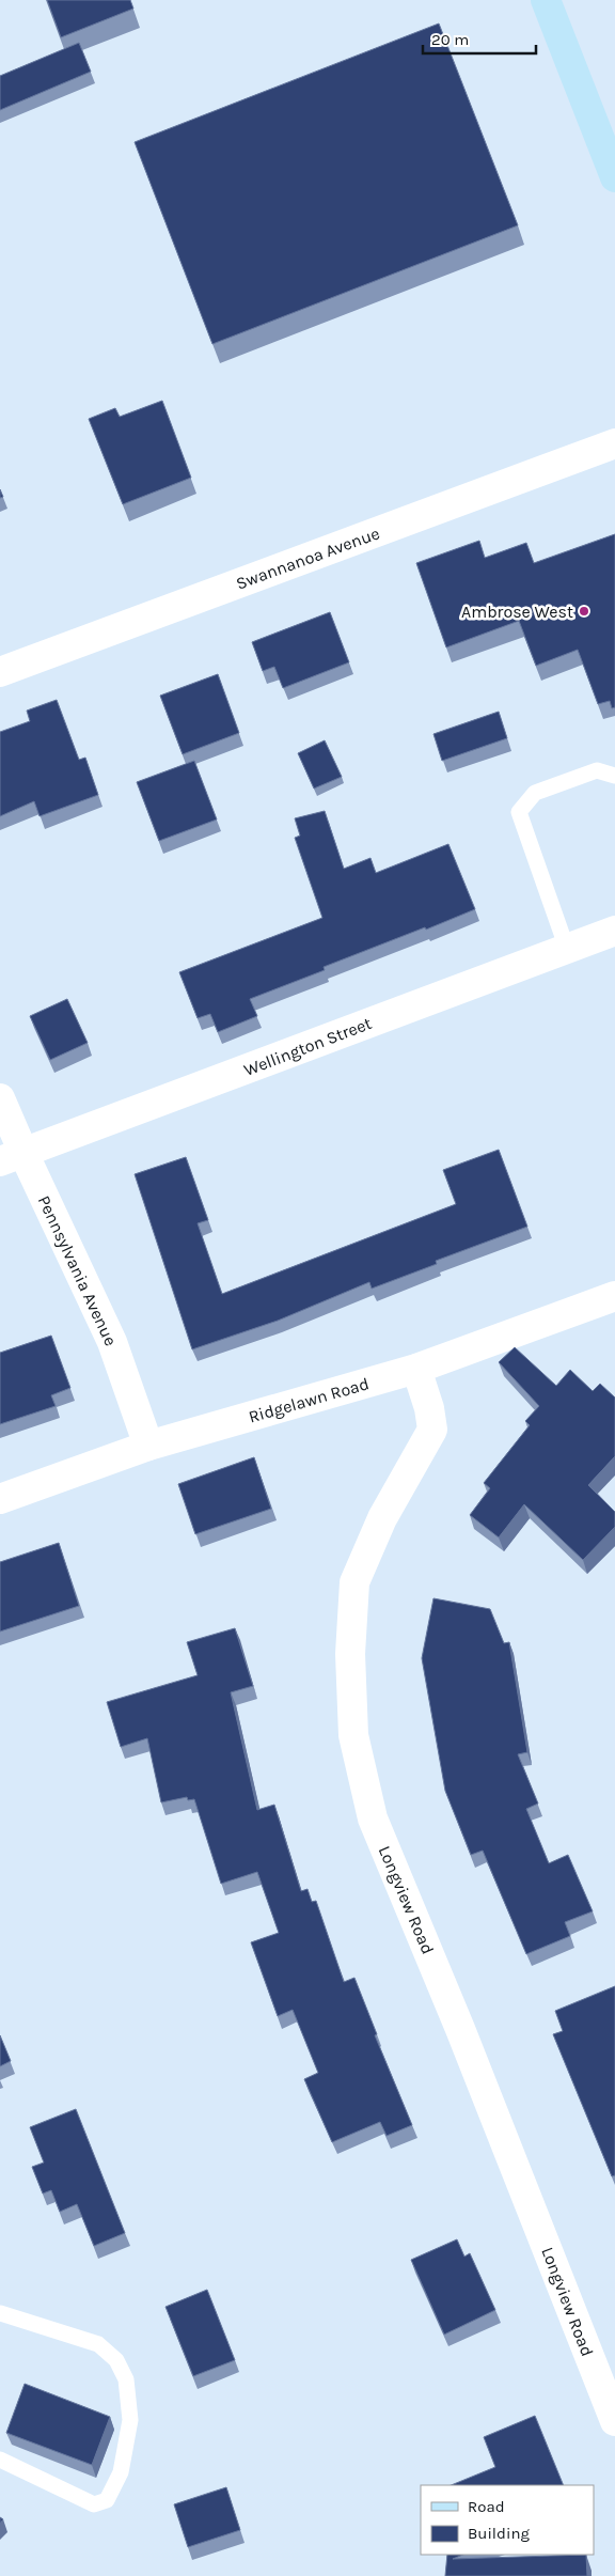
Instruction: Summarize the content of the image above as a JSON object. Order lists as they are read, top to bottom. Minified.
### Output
{"streets":{"street":["Swannanoa Avenue","Wellington Street","Pennsylvania Avenue","Ridgelawn Road","Longview Road"]},"crossings":[["Wellington Street","Pennsylvania Avenue"],["Pennsylvania Avenue","Ridgelawn Road"],["Ridgelawn Road","Longview Road"]],"places":["Ambrose West"],"legend":["Road","Building"],"scale_bar":"20 m"}
